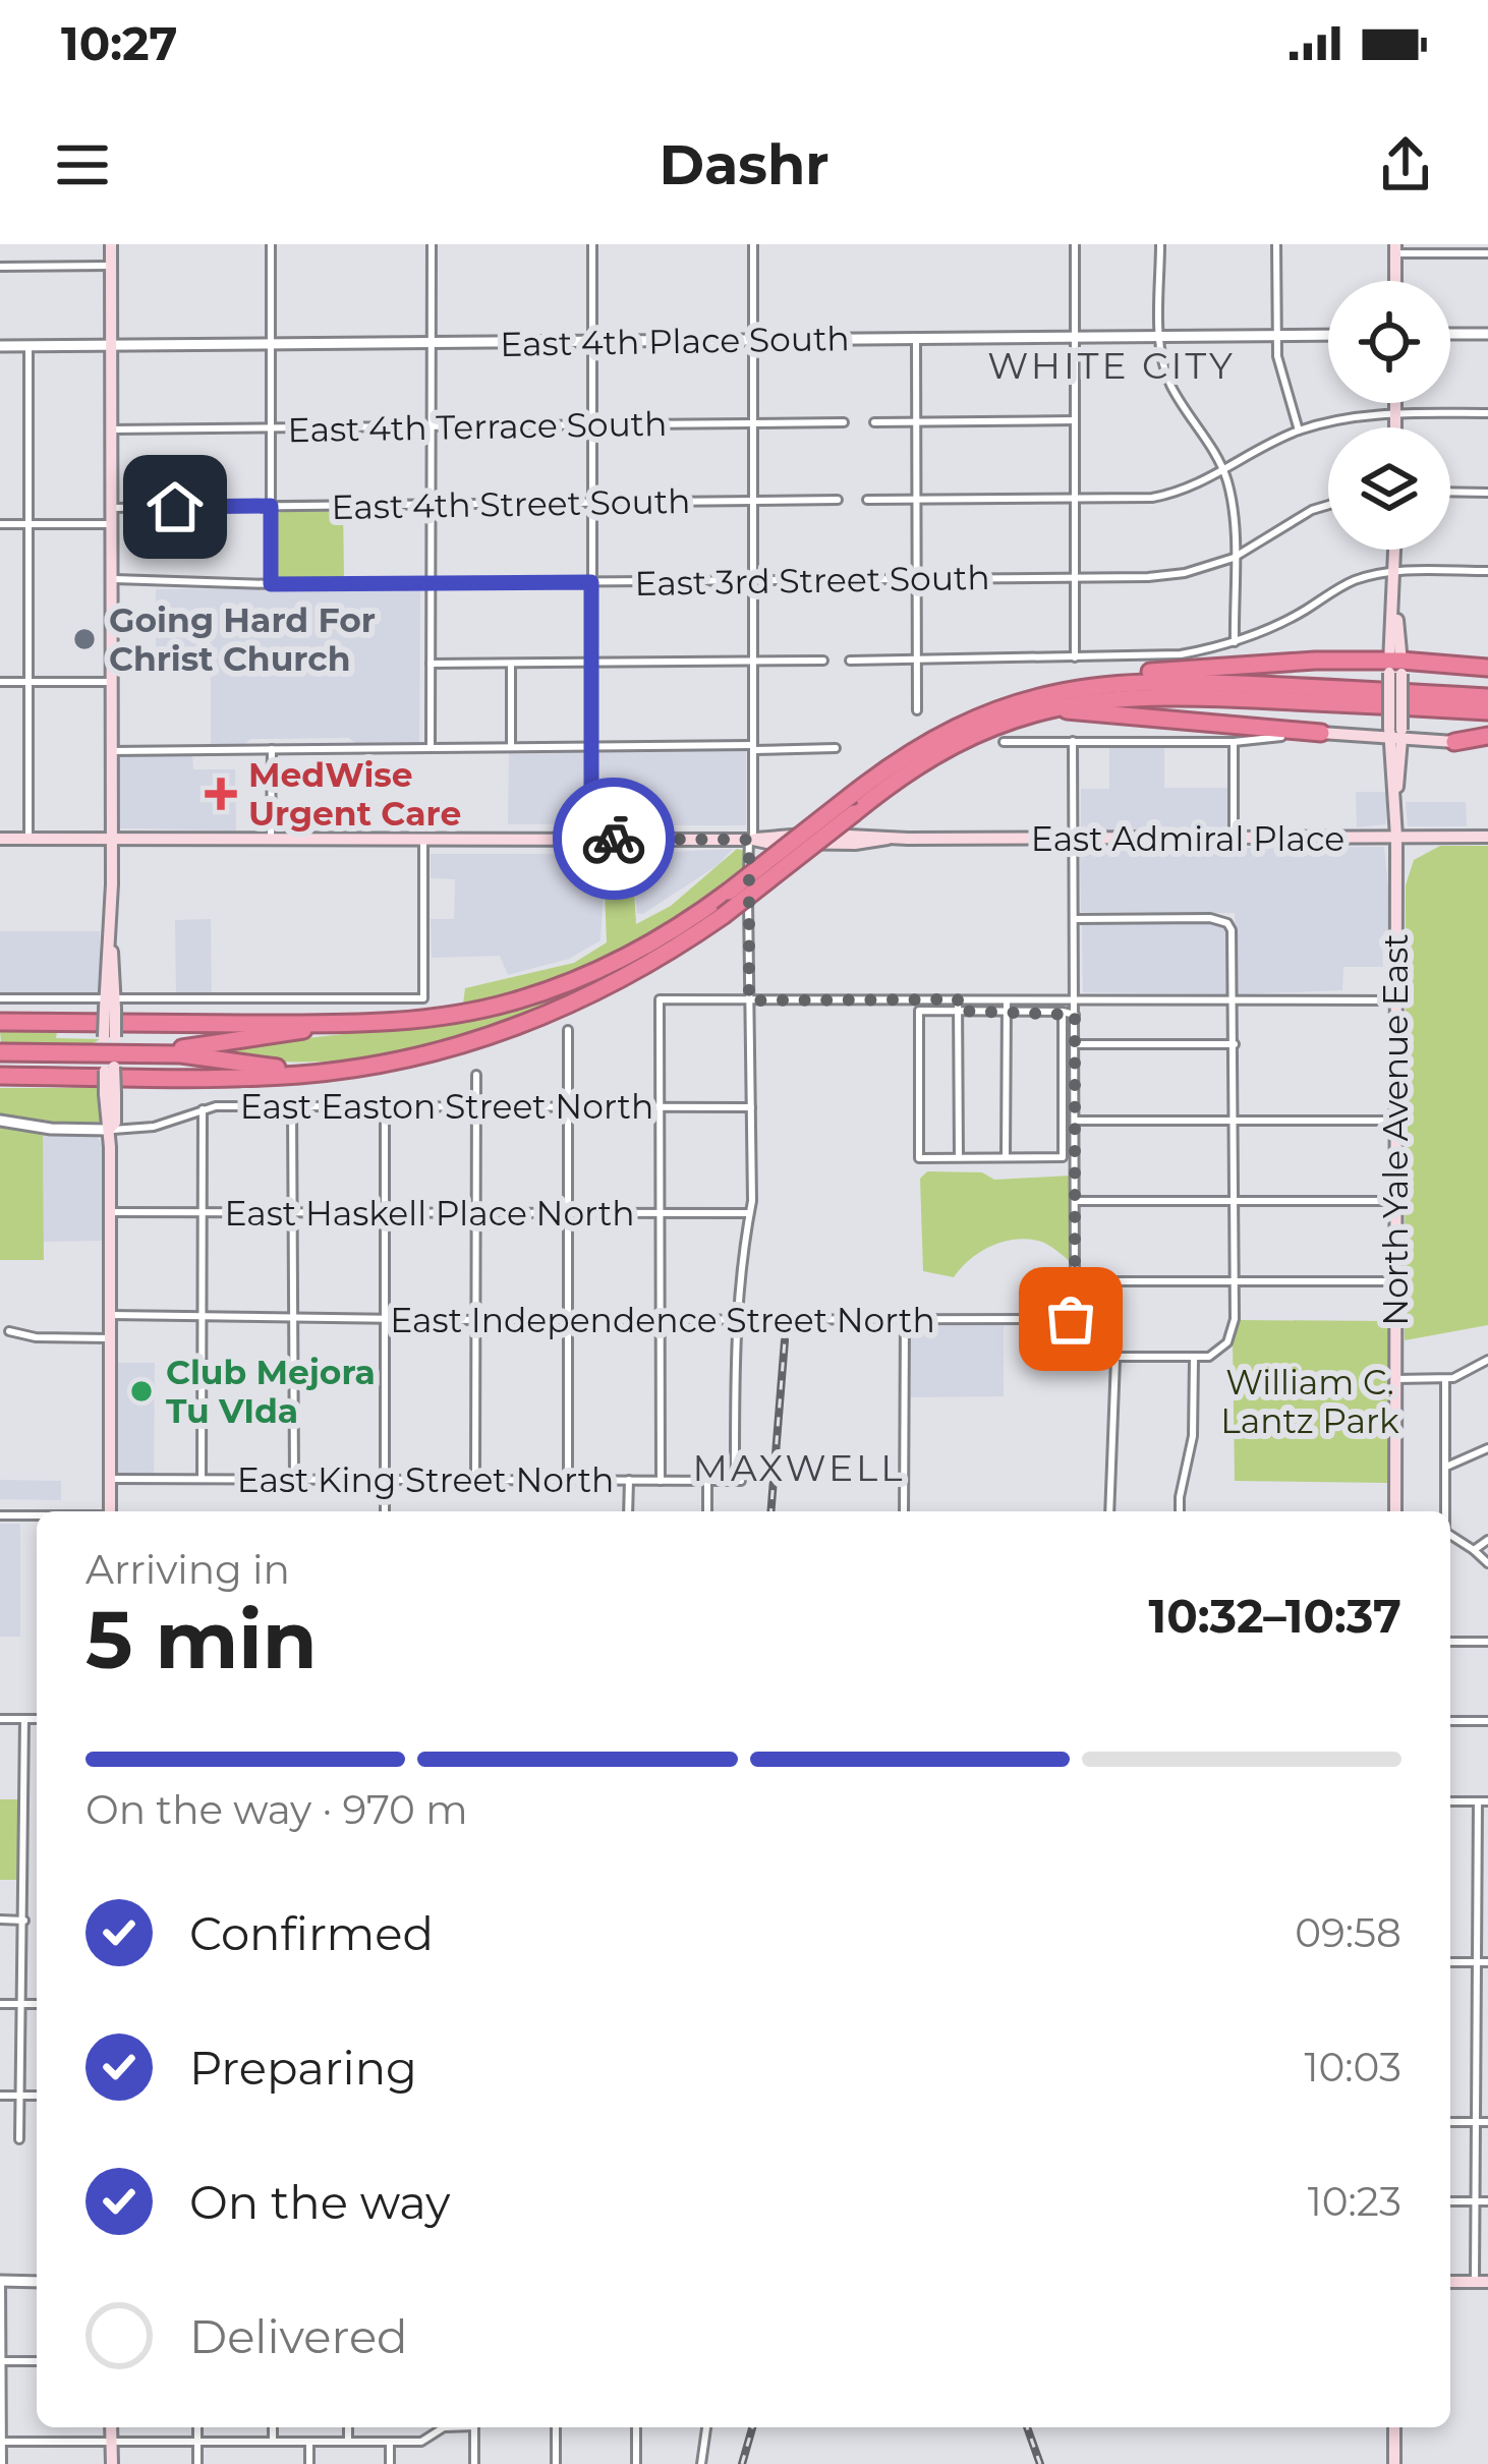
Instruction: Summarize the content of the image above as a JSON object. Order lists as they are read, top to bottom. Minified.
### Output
{"streets":{"main road":["East Admiral Place","North Yale Avenue East"],"street":["East 4th Place South","East 4th Terrace South","East 4th Street South","East 3rd Street South","East Easton Street North","East Haskell Place North","East Independence Street North","East King Street North"]},"crossings":[["East Admiral Place","North Yale Avenue East"],["East Independence Street North","East King Street North"]],"districts":["WHITE CITY","MAXWELL"],"parks":["William C. Lantz Park"],"places":{"other":["Going Hard For Christ Church","Club Mejora Tu VIda"],"health":["MedWise Urgent Care"]},"page":{"status":"10:27","header":"Dashr","heading":["5 min","Arriving in","10:32–10:37"],"bar":"On the way · 970 m","list":[["Confirmed","09:58"],["Preparing","10:03"],["On the way","10:23"],"Delivered"]}}
